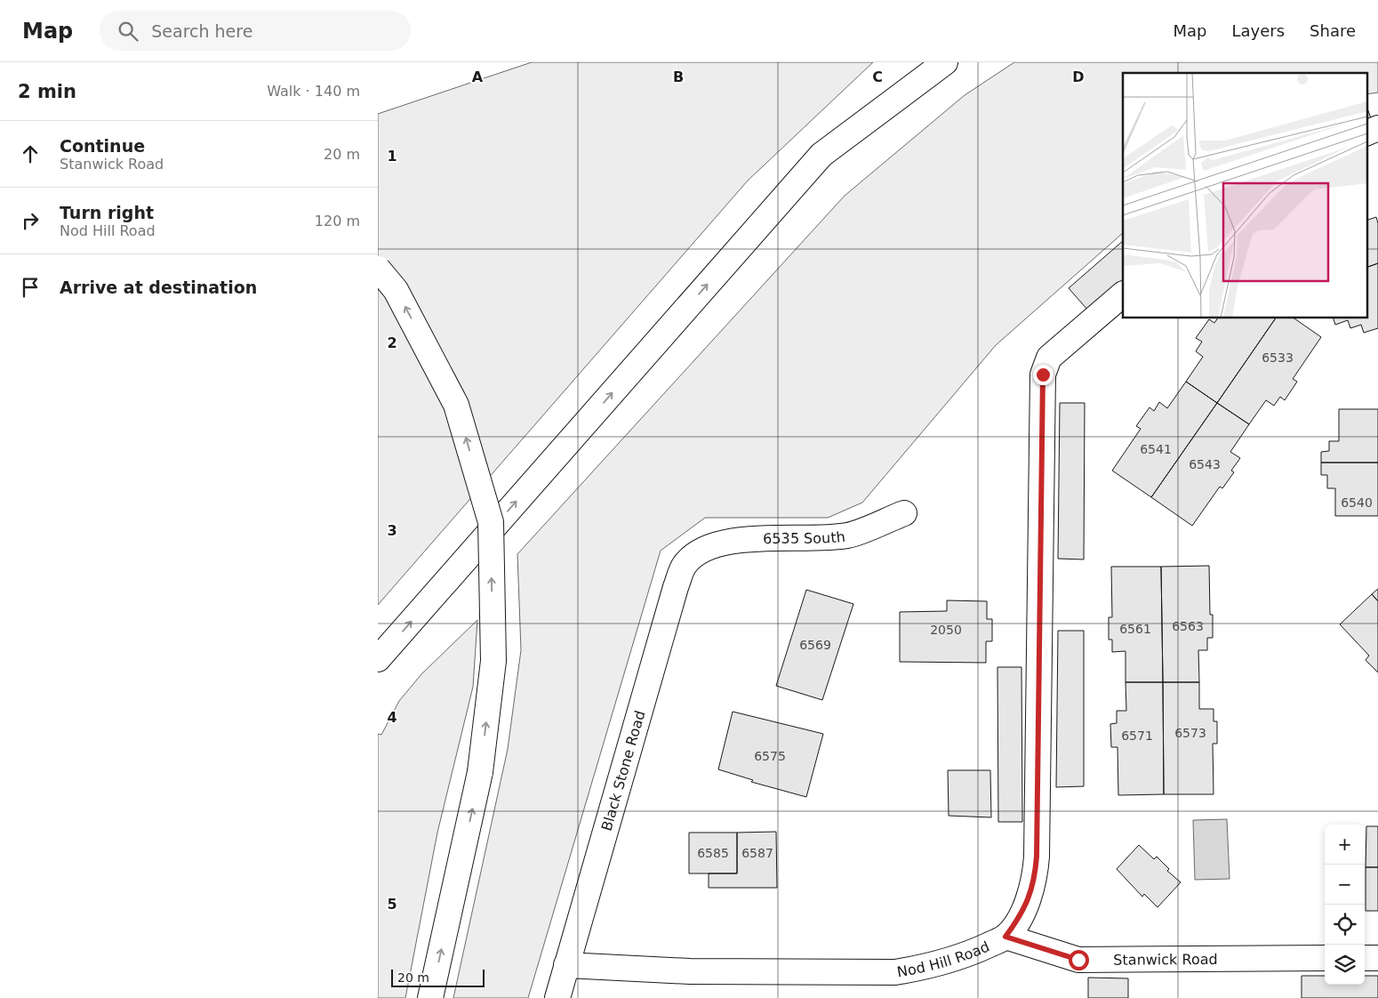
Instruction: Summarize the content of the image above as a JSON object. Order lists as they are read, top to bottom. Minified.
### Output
{"streets":{"main road":["6535 South","Black Stone Road","Nod Hill Road","Stanwick Road"]},"crossings":[["6535 South","Black Stone Road"],["Black Stone Road","Nod Hill Road"],["Nod Hill Road","Stanwick Road"]],"house_numbers":["6533","6541","6543","6540","6563","6561","2050","6569","6573","6571","6575","6585","6587"],"scale_bar":"20 m","page":{"header":"Map","search":"Search here","nav":["Map","Layers","Share"],"heading":["2 min","Walk · 140 m"],"list":[["Continue","Stanwick Road","20 m"],["Turn right","Nod Hill Road","120 m"],"Arrive at destination"],"map_buttons":["+","−"],"scale":"20 m"},"grid":{"columns":["A","B","C","D"],"rows":["1","2","3","4","5"]}}
